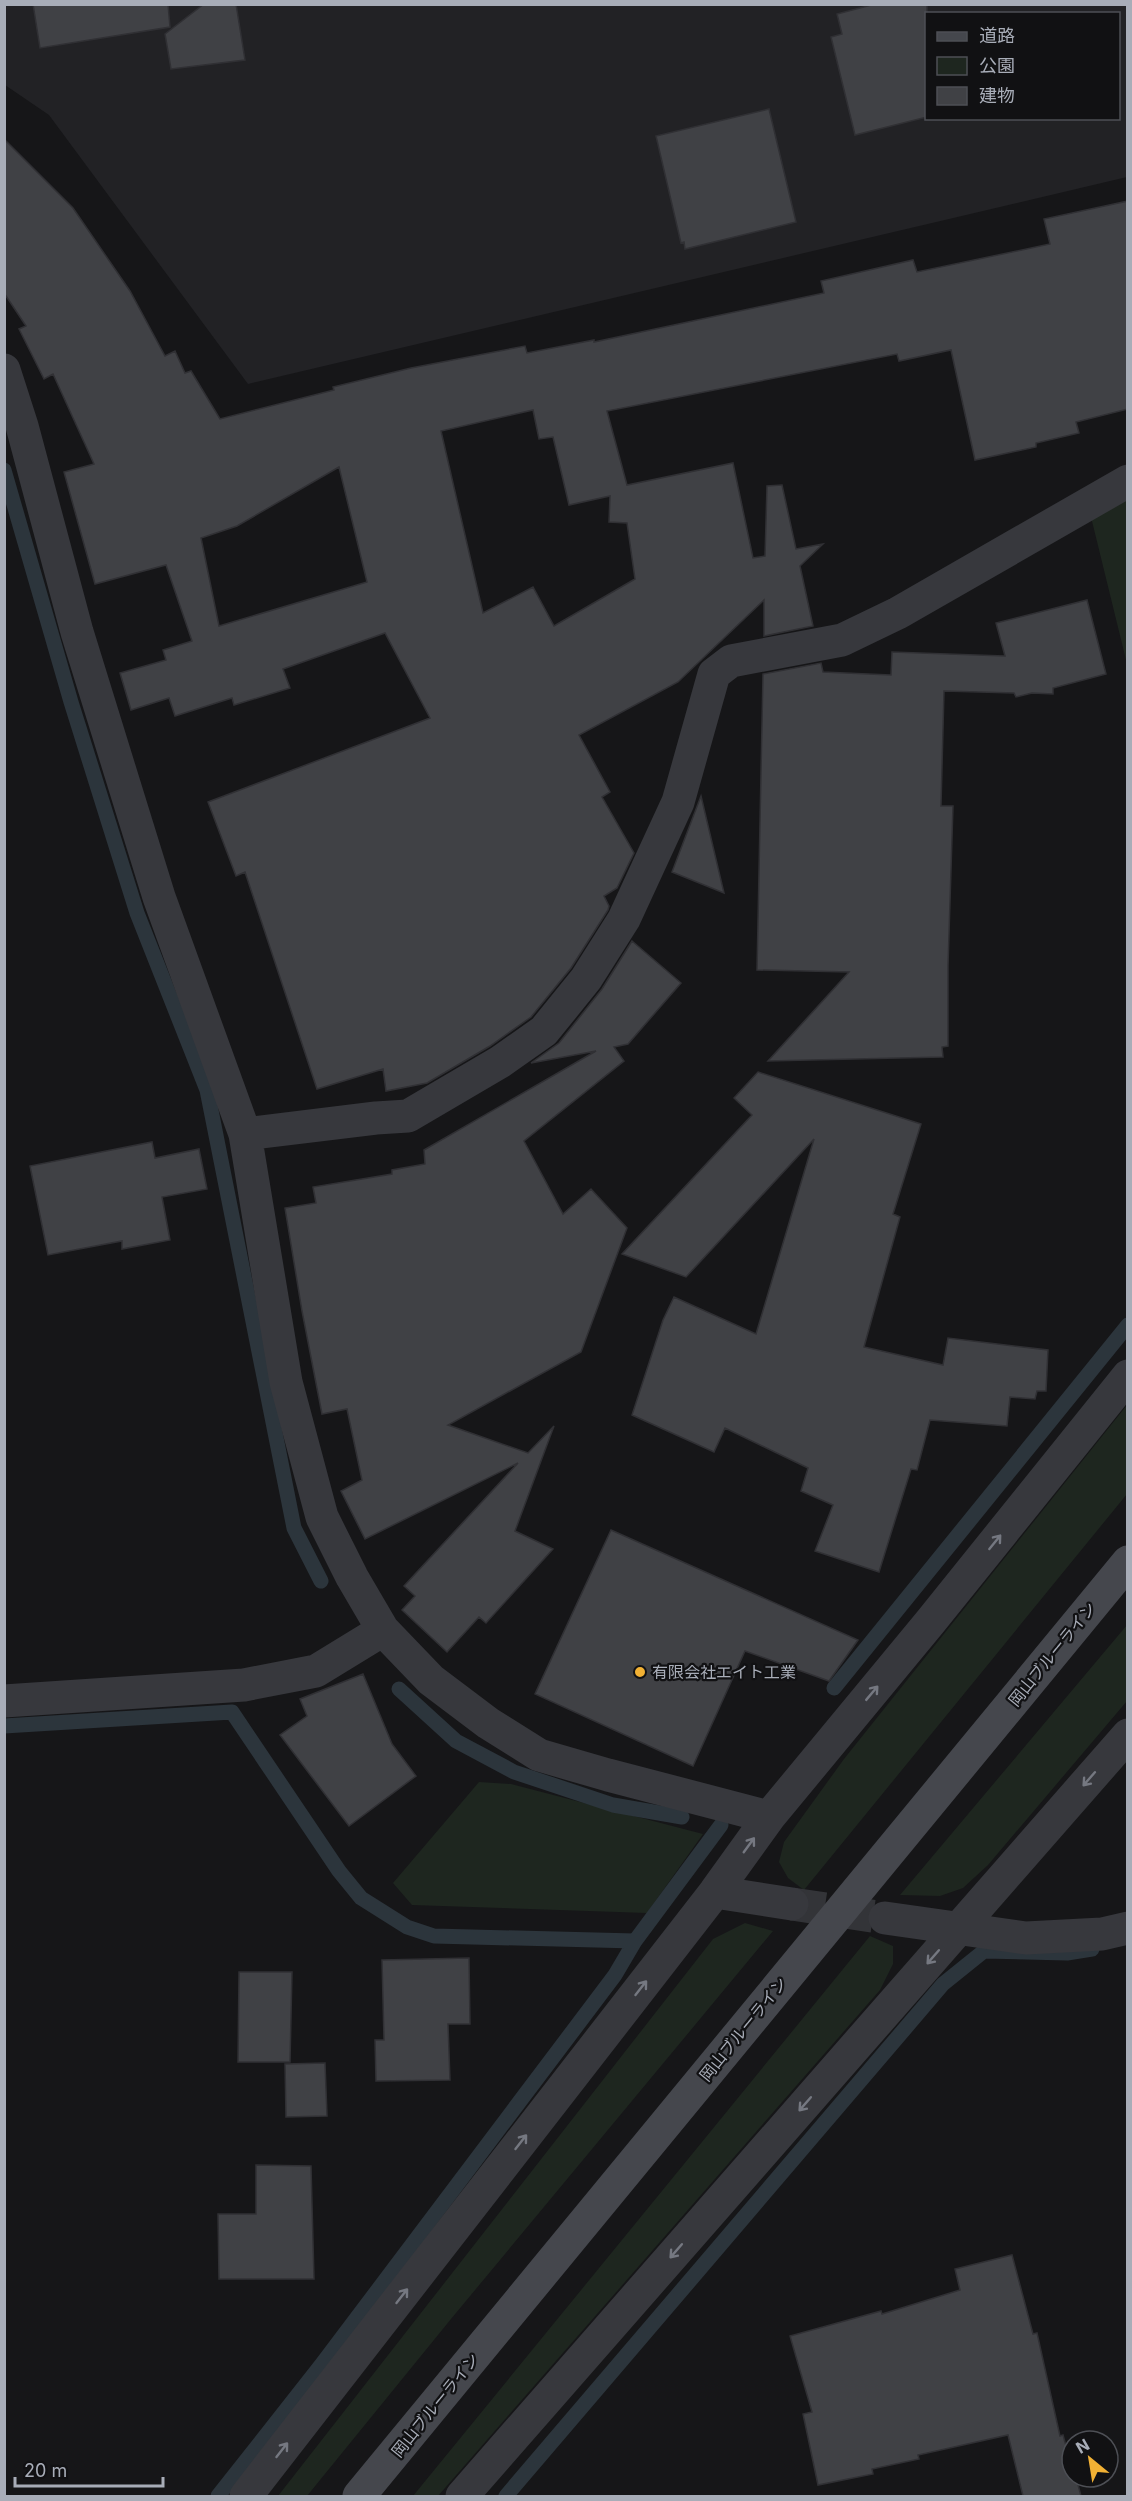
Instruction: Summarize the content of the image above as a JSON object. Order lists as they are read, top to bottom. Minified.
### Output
{"streets":{"main road":["岡山ブルーライン"]},"places":["有限会社エイト工業"],"legend":["道路","公園","建物"],"scale_bar":"20 m","north":"top left"}
